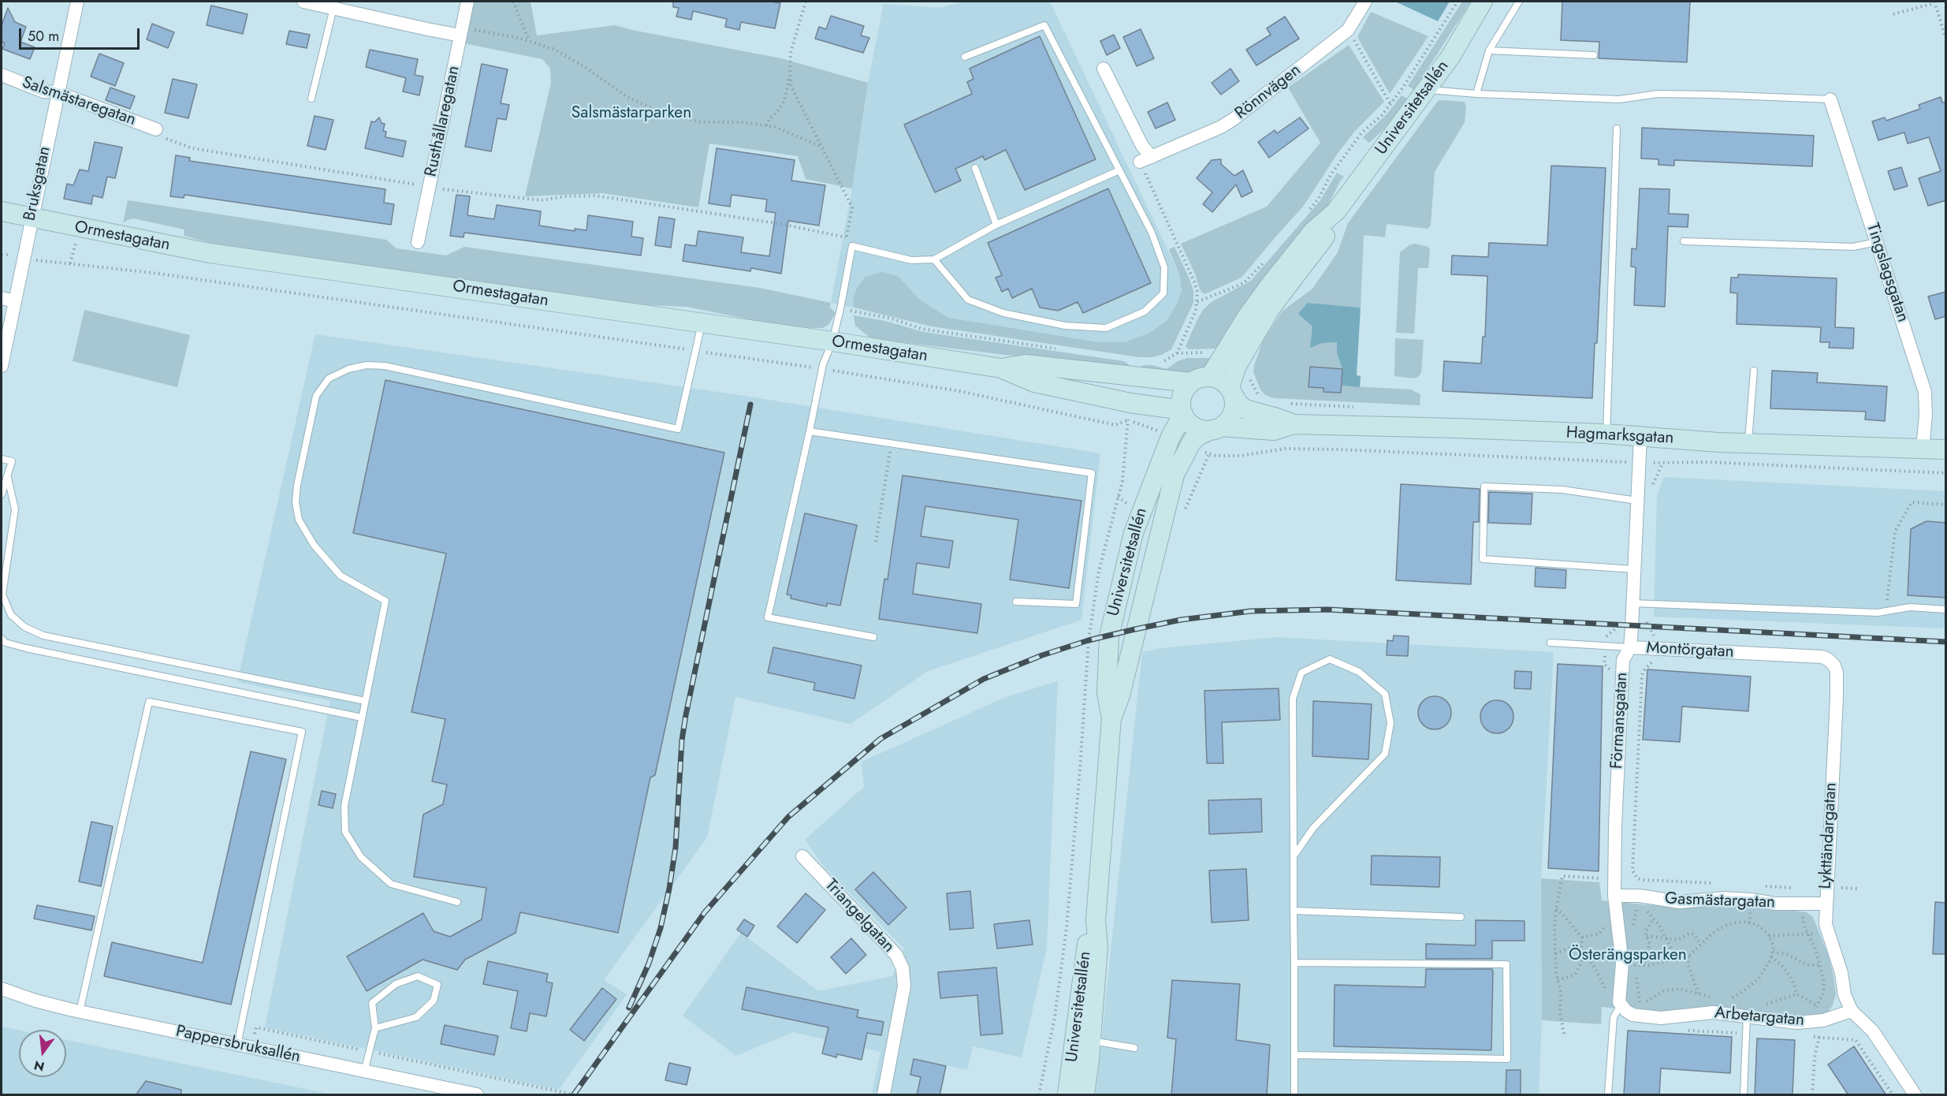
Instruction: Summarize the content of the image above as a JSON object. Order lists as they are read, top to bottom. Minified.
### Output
{"streets":{"street":["Rönnvägen","Salsmästaregatan","Universitetsallén","Rusthållaregatan","Bruksgatan","Ormestagatan","Tingslagsgatan","Hagmarksgatan","Montörgatan","Förmansgatan","Lykttändargatan","Gasmästargatan","Triangelgatan","Arbetargatan","Pappersbruksallén"]},"crossings":[["Salsmästaregatan","Bruksgatan"],["Universitetsallén","Ormestagatan"],["Universitetsallén","Hagmarksgatan"],["Bruksgatan","Ormestagatan"],["Ormestagatan","Hagmarksgatan"],["Tingslagsgatan","Hagmarksgatan"],["Hagmarksgatan","Förmansgatan"],["Montörgatan","Förmansgatan"],["Montörgatan","Lykttändargatan"],["Förmansgatan","Gasmästargatan"],["Förmansgatan","Arbetargatan"],["Lykttändargatan","Gasmästargatan"],["Lykttändargatan","Arbetargatan"]],"parks":["Salsmästarparken","Österängsparken"],"scale_bar":"50 m","north":"bottom"}
